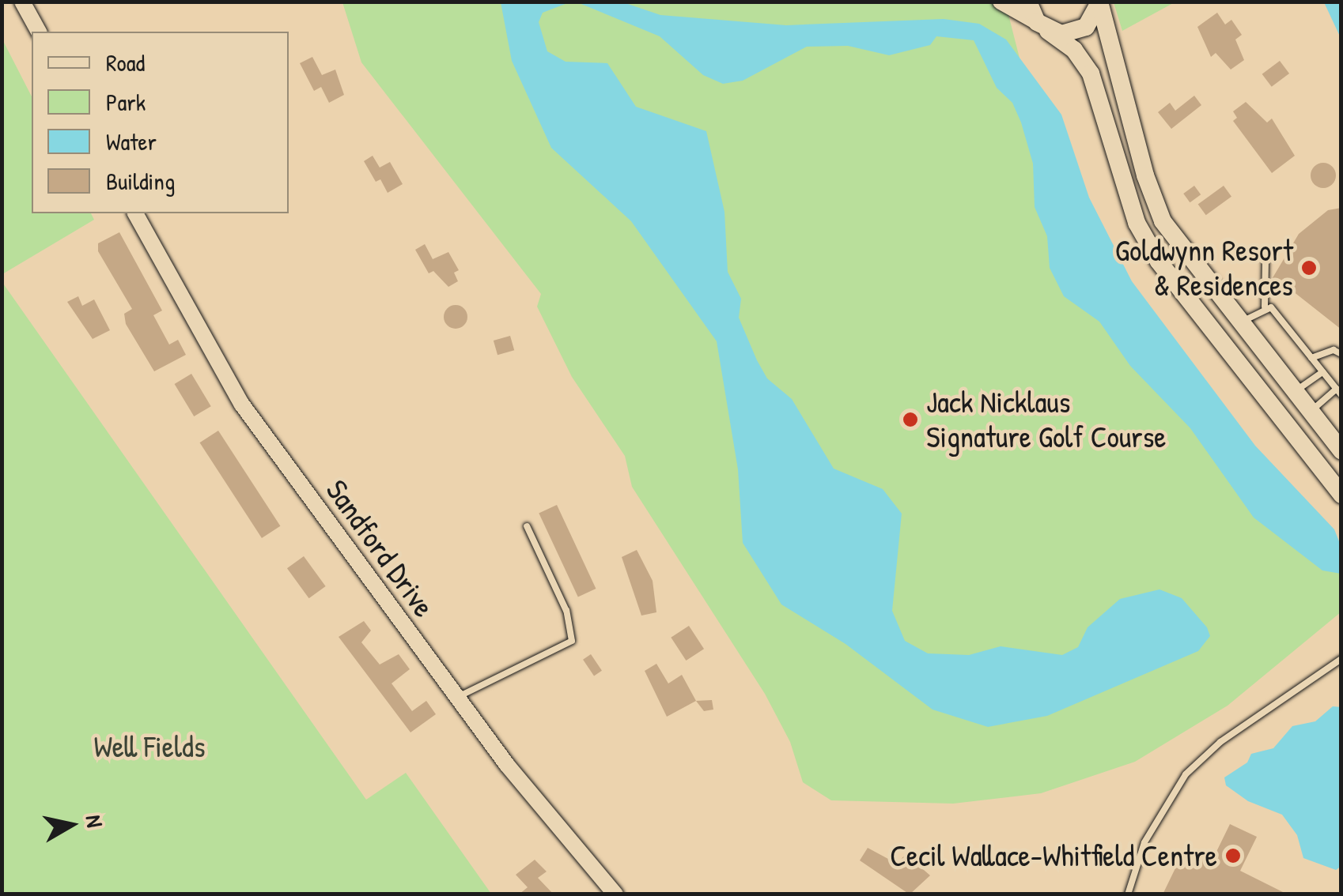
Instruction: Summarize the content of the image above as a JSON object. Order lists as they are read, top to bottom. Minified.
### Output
{"streets":{"street":["Sandford Drive"]},"parks":["Well Fields"],"places":["Goldwynn Resort & Residences","Jack Nicklaus Signature Golf Course","Cecil Wallace-Whitfield Centre"],"legend":["Road","Park","Water","Building"],"north":"right"}
